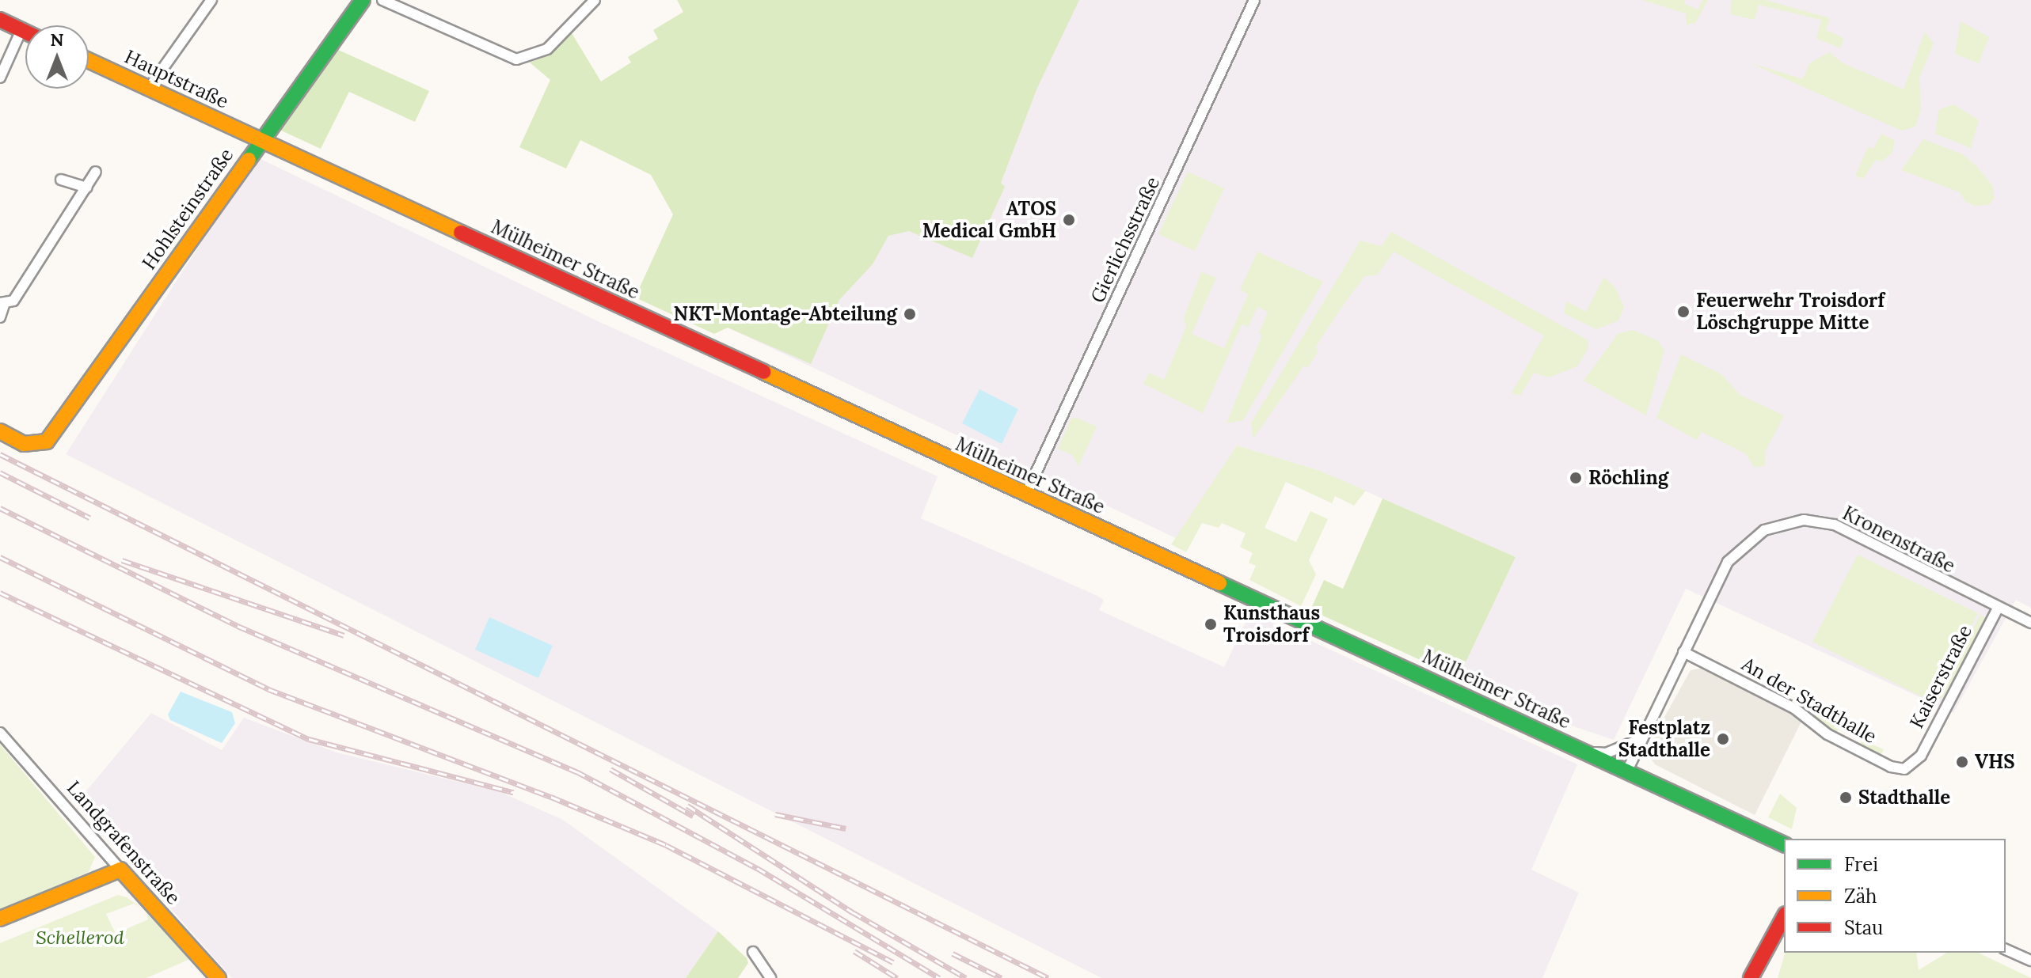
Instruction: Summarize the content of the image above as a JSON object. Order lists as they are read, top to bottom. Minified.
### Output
{"streets":{"main road":["Hauptstraße","Hohlsteinstraße","Mülheimer Straße","Landgrafenstraße"],"street":["Gierlichsstraße","Kronenstraße","Kaiserstraße","An der Stadthalle"]},"crossings":[["Hauptstraße","Hohlsteinstraße"],["Hauptstraße","Mülheimer Straße"],["Hohlsteinstraße","Mülheimer Straße"],["Gierlichsstraße","Mülheimer Straße"],["Mülheimer Straße","Kronenstraße"],["Kronenstraße","Kaiserstraße"],["Kronenstraße","An der Stadthalle"],["Kaiserstraße","An der Stadthalle"]],"parks":["Schellerod"],"places":["ATOS Medical GmbH","Feuerwehr Troisdorf Löschgruppe Mitte","NKT-Montage-Abteilung","Röchling","Kunsthaus Troisdorf","Festplatz Stadthalle","VHS","Stadthalle"],"legend":["Frei","Zäh","Stau"],"north":"top"}
